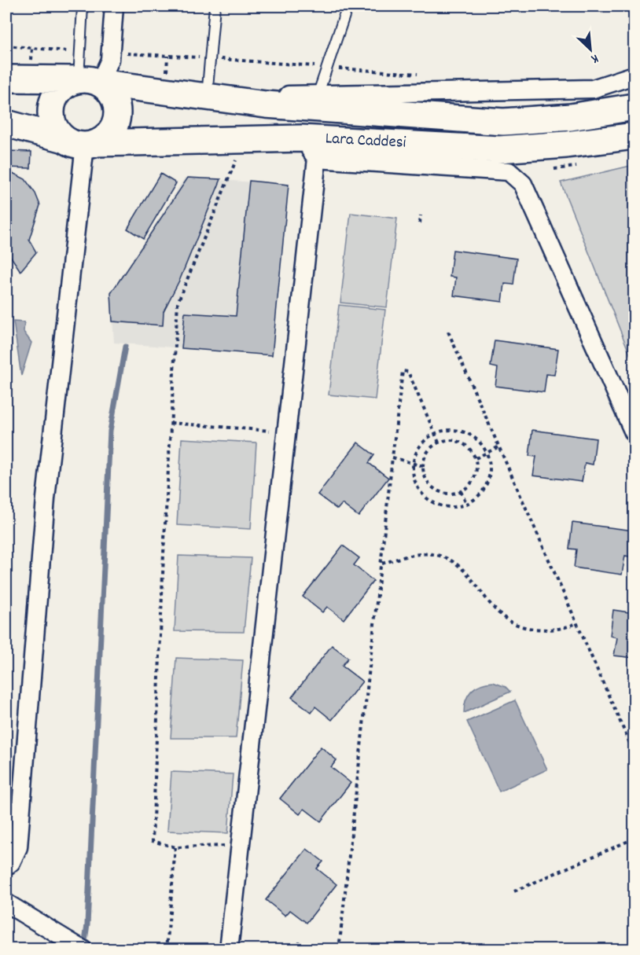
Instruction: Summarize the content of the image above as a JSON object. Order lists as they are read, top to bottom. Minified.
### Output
{"streets":{"main road":["Lara Caddesi"]},"north":"bottom right"}
